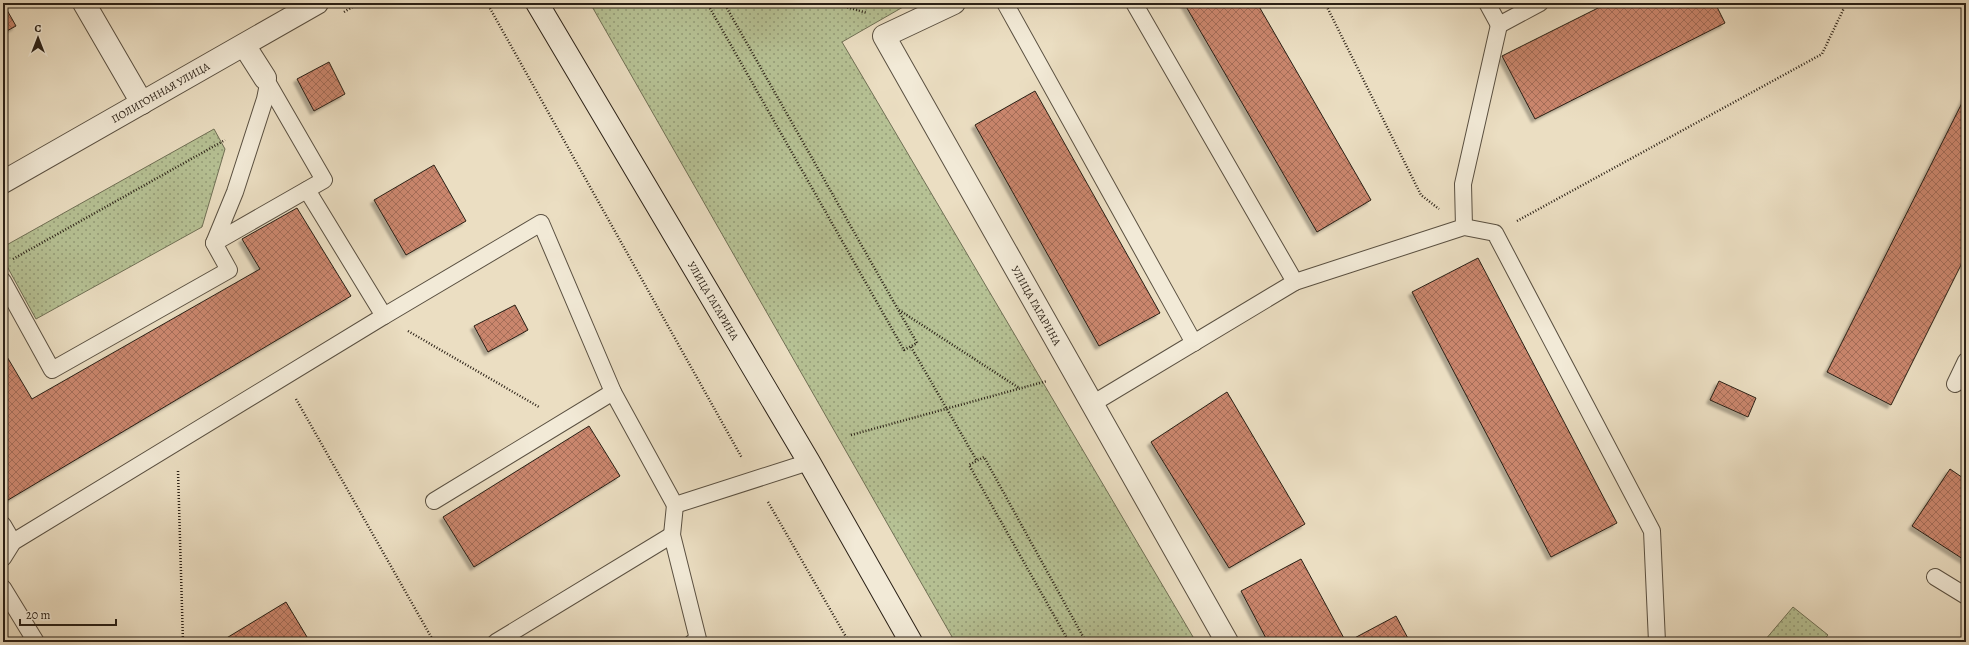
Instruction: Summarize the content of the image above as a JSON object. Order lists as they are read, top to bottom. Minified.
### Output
{"streets":{"street":["ПОЛИГОННАЯ УЛИЦА","УЛИЦА ГАГАРИНА"]},"scale_bar":"20 m","north":"top"}
